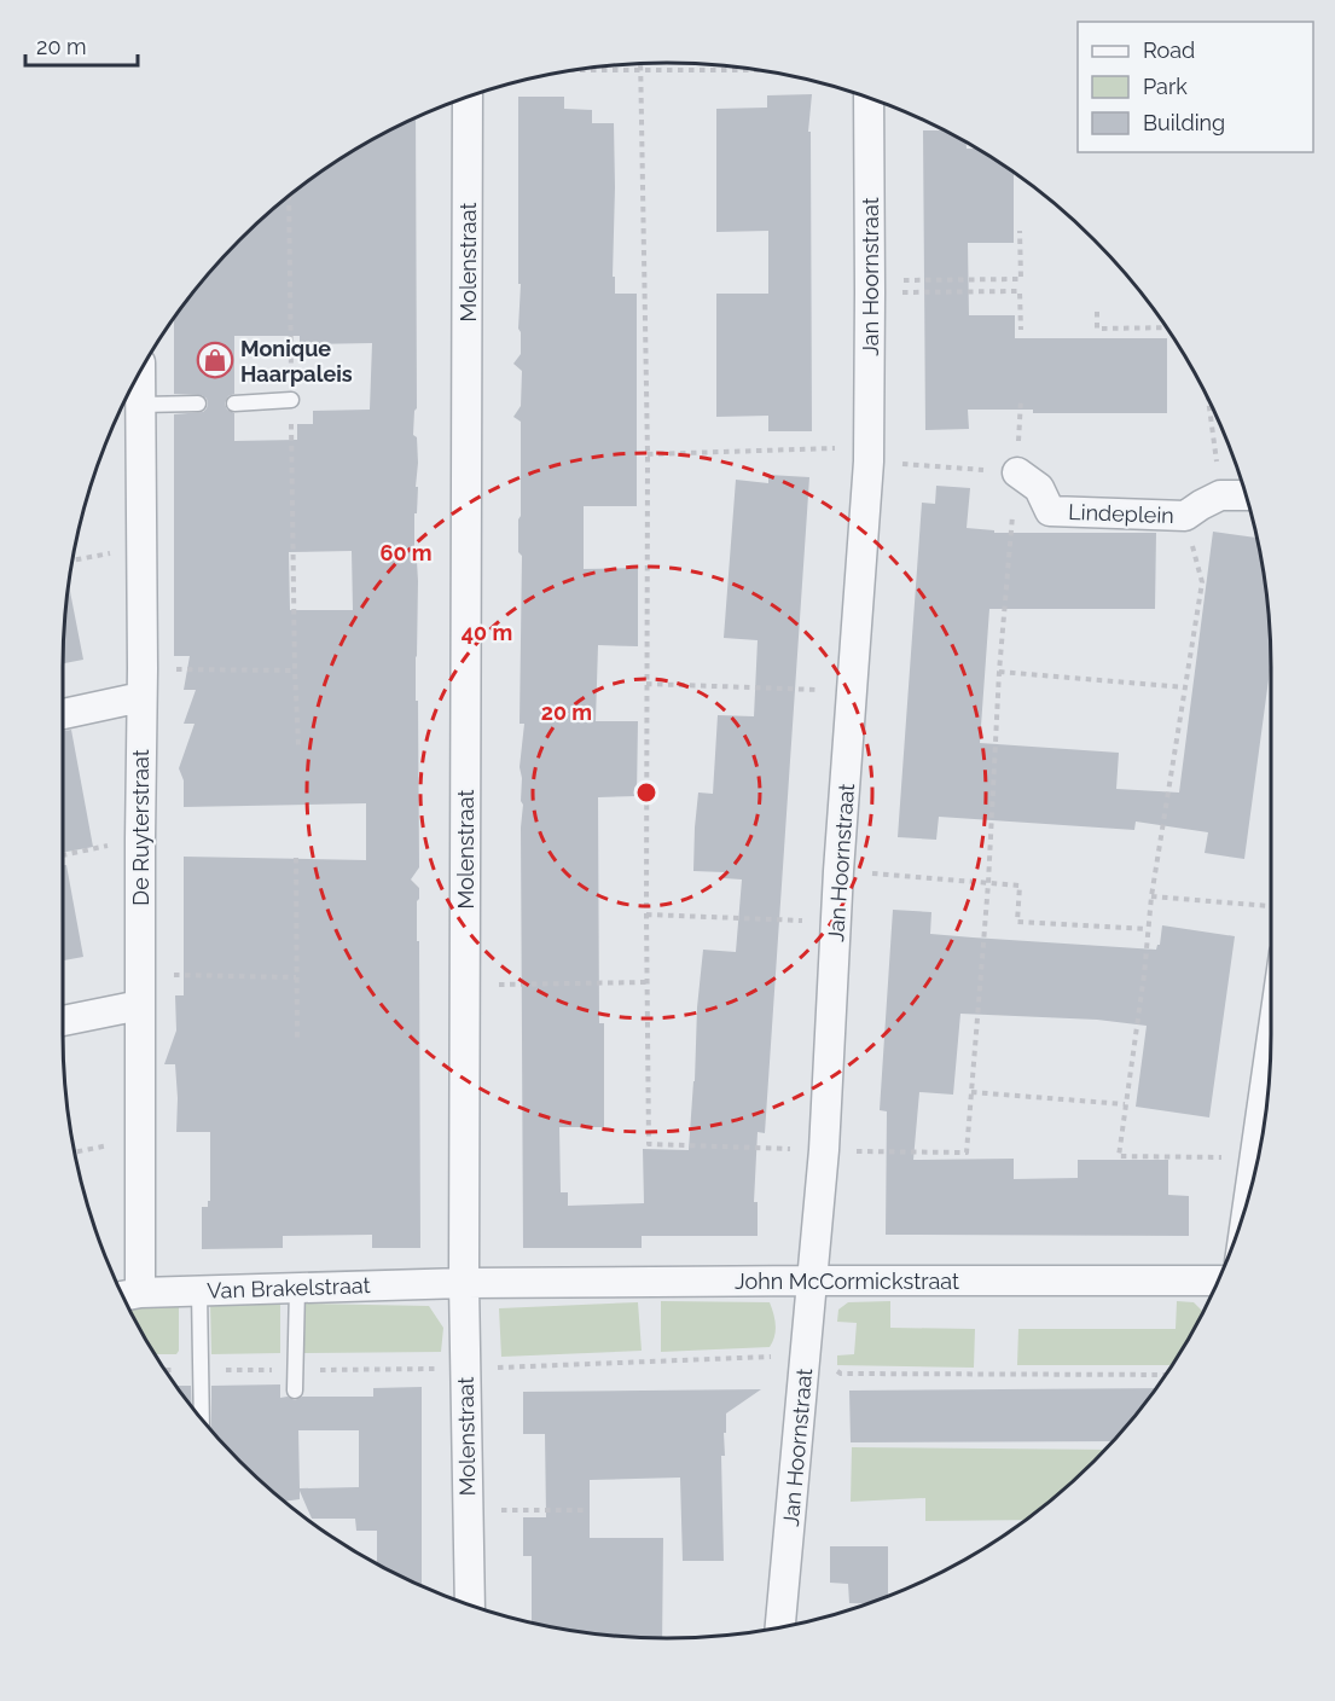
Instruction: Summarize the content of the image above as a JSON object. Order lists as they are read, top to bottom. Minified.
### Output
{"streets":{"street":["Molenstraat","Jan Hoornstraat","Lindeplein","De Ruyterstraat","John McCormickstraat","Van Brakelstraat"]},"crossings":[["Molenstraat","John McCormickstraat"],["Molenstraat","Van Brakelstraat"],["Jan Hoornstraat","John McCormickstraat"],["De Ruyterstraat","Van Brakelstraat"],["John McCormickstraat","Van Brakelstraat"]],"places":{"shop":["Monique Haarpaleis"]},"legend":["Road","Park","Building"],"scale_bar":"20 m","rings":["60 m","40 m","20 m"]}
